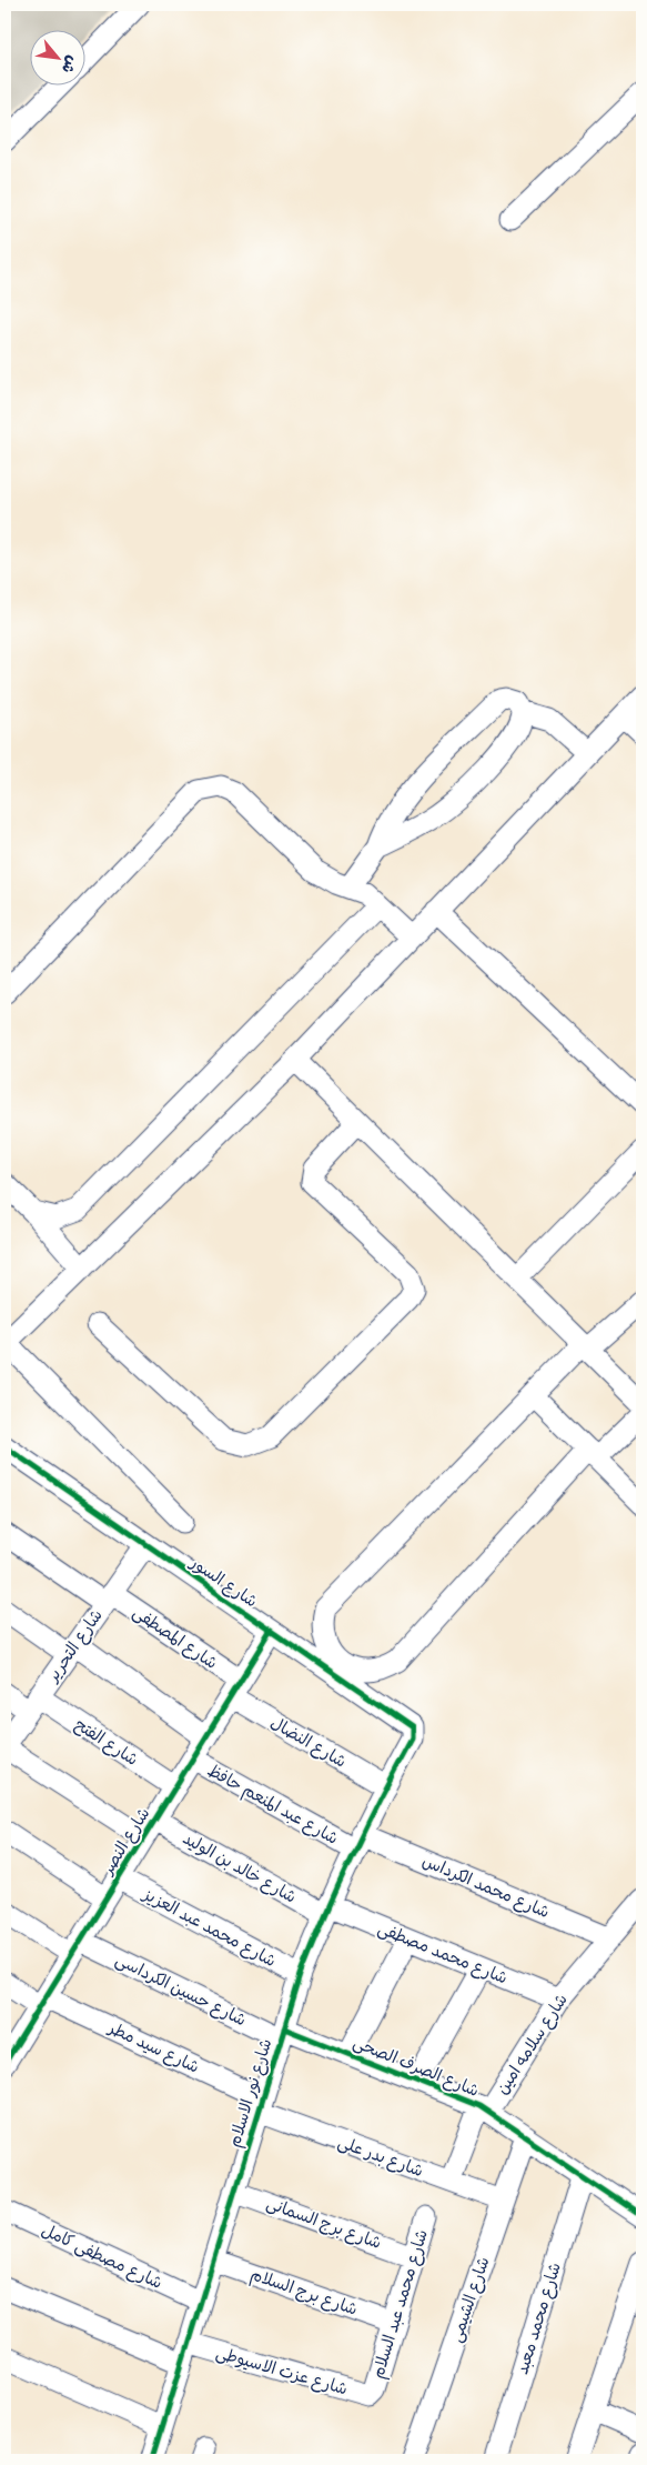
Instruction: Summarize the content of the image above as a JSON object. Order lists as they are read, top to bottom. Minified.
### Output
{"streets":{"street":["شارع السور","شارع المصطفى","شارع التحرير","شارع الفتح","شارع النضال","شارع عبد المنعم حافظ","شارع النصر","شارع خالد بن الوليد","شارع محمد الكرداس","شارع محمد عبد العزيز","شارع محمد مصطفى","شارع حسين الكرداسى","شارع سلامه امين","شارع سيد مطر","شارع الصرف الصحى","شارع نور الاسلام","شارع بدر على","شارع برج السمانى","شارع مصطفى كامل","شارع برج السلام","شارع الشيمى","شارع محمد عبد السلام","شارع محمد معبد","شارع عزت الاسيوطى"]},"crossings":[["شارع السور","شارع التحرير"],["شارع السور","شارع النصر"],["شارع السور","شارع نور الاسلام"],["شارع المصطفى","شارع التحرير"],["شارع المصطفى","شارع النضال"],["شارع المصطفى","شارع النصر"],["شارع التحرير","شارع الفتح"],["شارع الفتح","شارع النصر"],["شارع النضال","شارع النصر"],["شارع النضال","شارع نور الاسلام"],["شارع عبد المنعم حافظ","شارع النصر"],["شارع عبد المنعم حافظ","شارع محمد الكرداس"],["شارع عبد المنعم حافظ","شارع نور الاسلام"],["شارع النصر","شارع خالد بن الوليد"],["شارع النصر","شارع محمد عبد العزيز"],["شارع النصر","شارع حسين الكرداسى"],["شارع النصر","شارع سيد مطر"],["شارع خالد بن الوليد","شارع محمد مصطفى"],["شارع خالد بن الوليد","شارع نور الاسلام"],["شارع محمد الكرداس","شارع سلامه امين"],["شارع محمد الكرداس","شارع نور الاسلام"],["شارع محمد عبد العزيز","شارع نور الاسلام"],["شارع محمد مصطفى","شارع سلامه امين"],["شارع محمد مصطفى","شارع نور الاسلام"],["شارع حسين الكرداسى","شارع الصرف الصحى"],["شارع حسين الكرداسى","شارع نور الاسلام"],["شارع سلامه امين","شارع الصرف الصحى"],["شارع سلامه امين","شارع بدر على"],["شارع سيد مطر","شارع نور الاسلام"],["شارع سيد مطر","شارع بدر على"],["شارع الصرف الصحى","شارع نور الاسلام"],["شارع الصرف الصحى","شارع الشيمى"],["شارع الصرف الصحى","شارع محمد معبد"],["شارع نور الاسلام","شارع بدر على"],["شارع نور الاسلام","شارع برج السمانى"],["شارع نور الاسلام","شارع مصطفى كامل"],["شارع نور الاسلام","شارع برج السلام"],["شارع نور الاسلام","شارع عزت الاسيوطى"],["شارع بدر على","شارع الشيمى"],["شارع برج السمانى","شارع محمد عبد السلام"],["شارع برج السلام","شارع محمد عبد السلام"],["شارع محمد عبد السلام","شارع عزت الاسيوطى"]],"north":"bottom right"}
